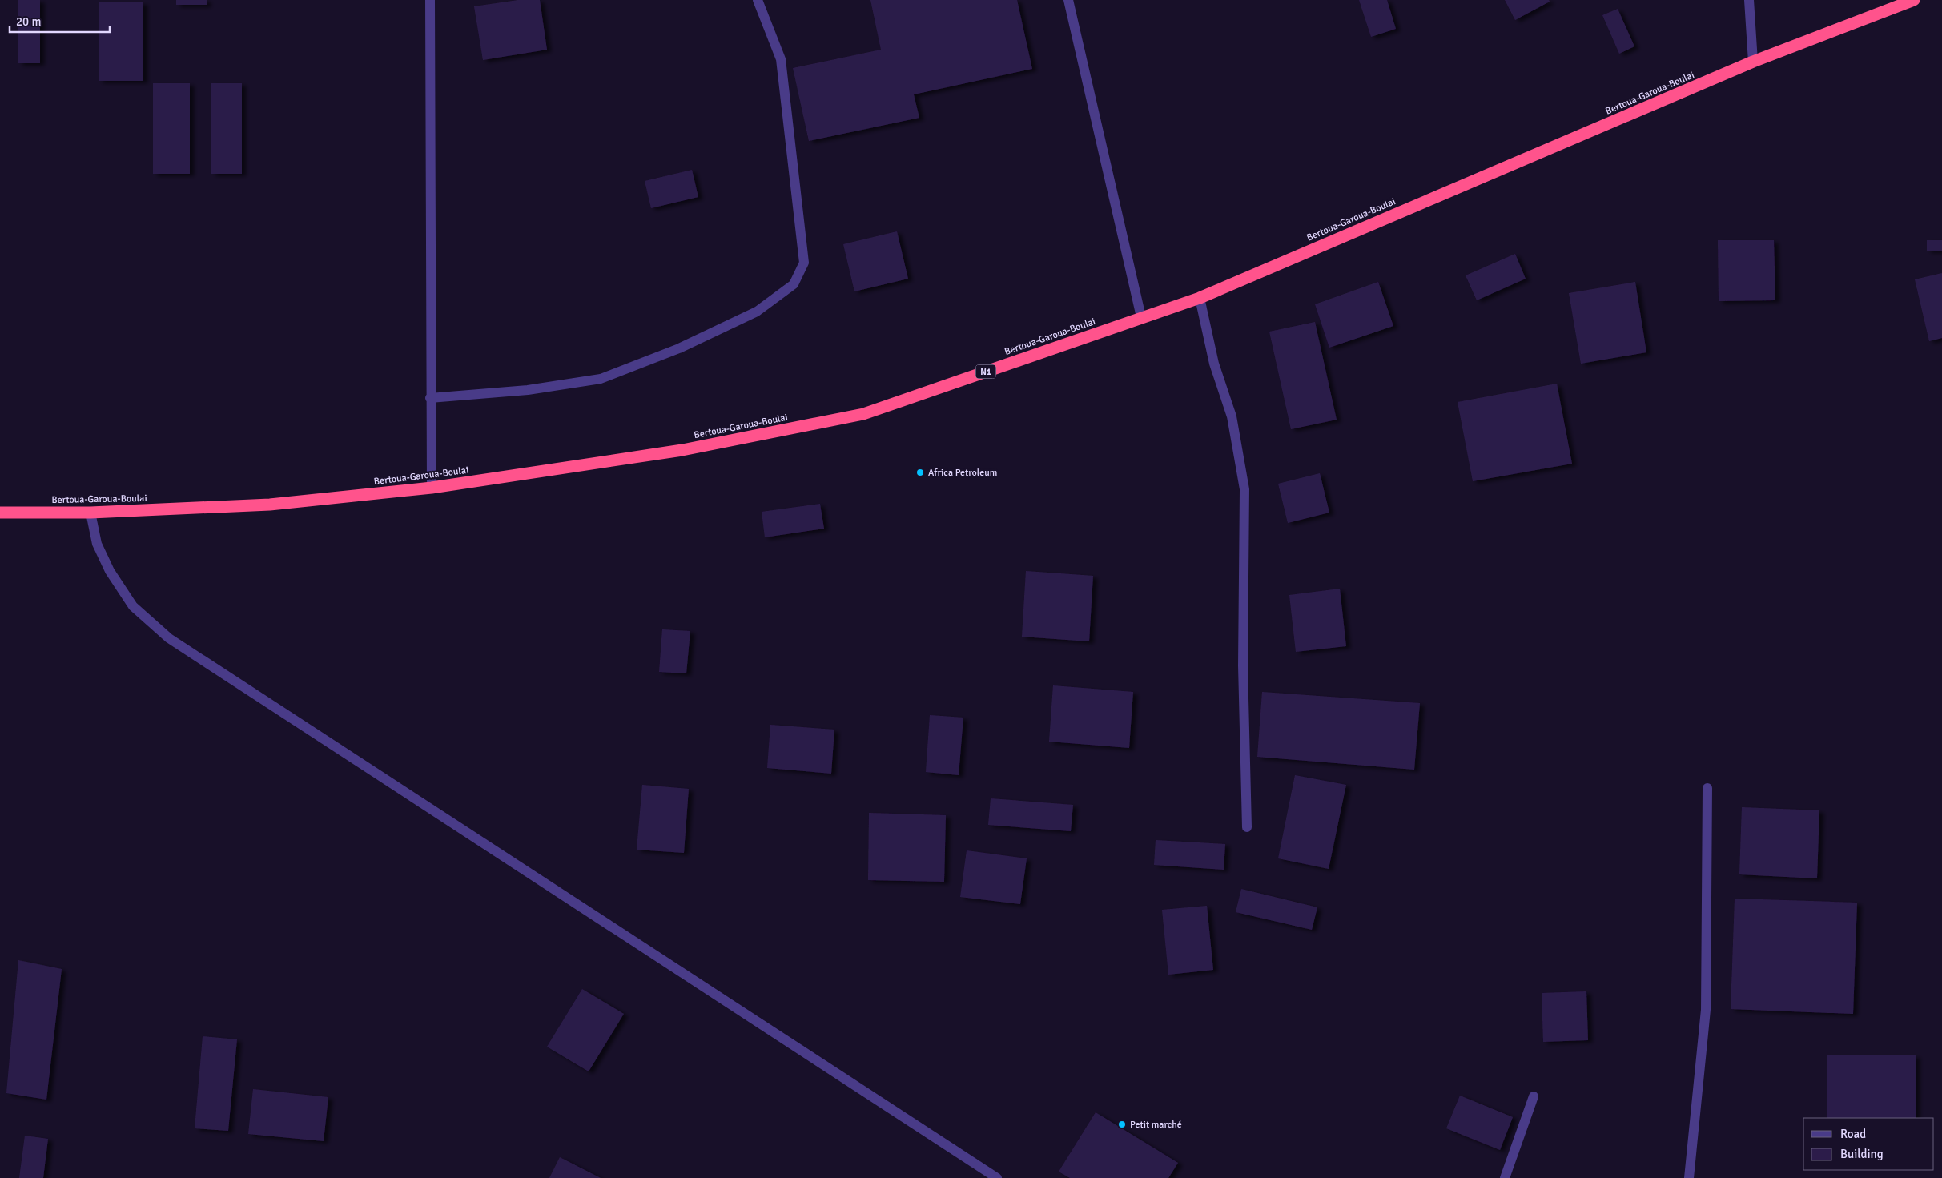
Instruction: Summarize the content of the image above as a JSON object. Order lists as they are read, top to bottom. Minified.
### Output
{"streets":{"highway":["Bertoua-Garoua-Boulai","N1"]},"places":["Africa Petroleum","Petit marché"],"legend":["Road","Building"],"scale_bar":"20 m"}
